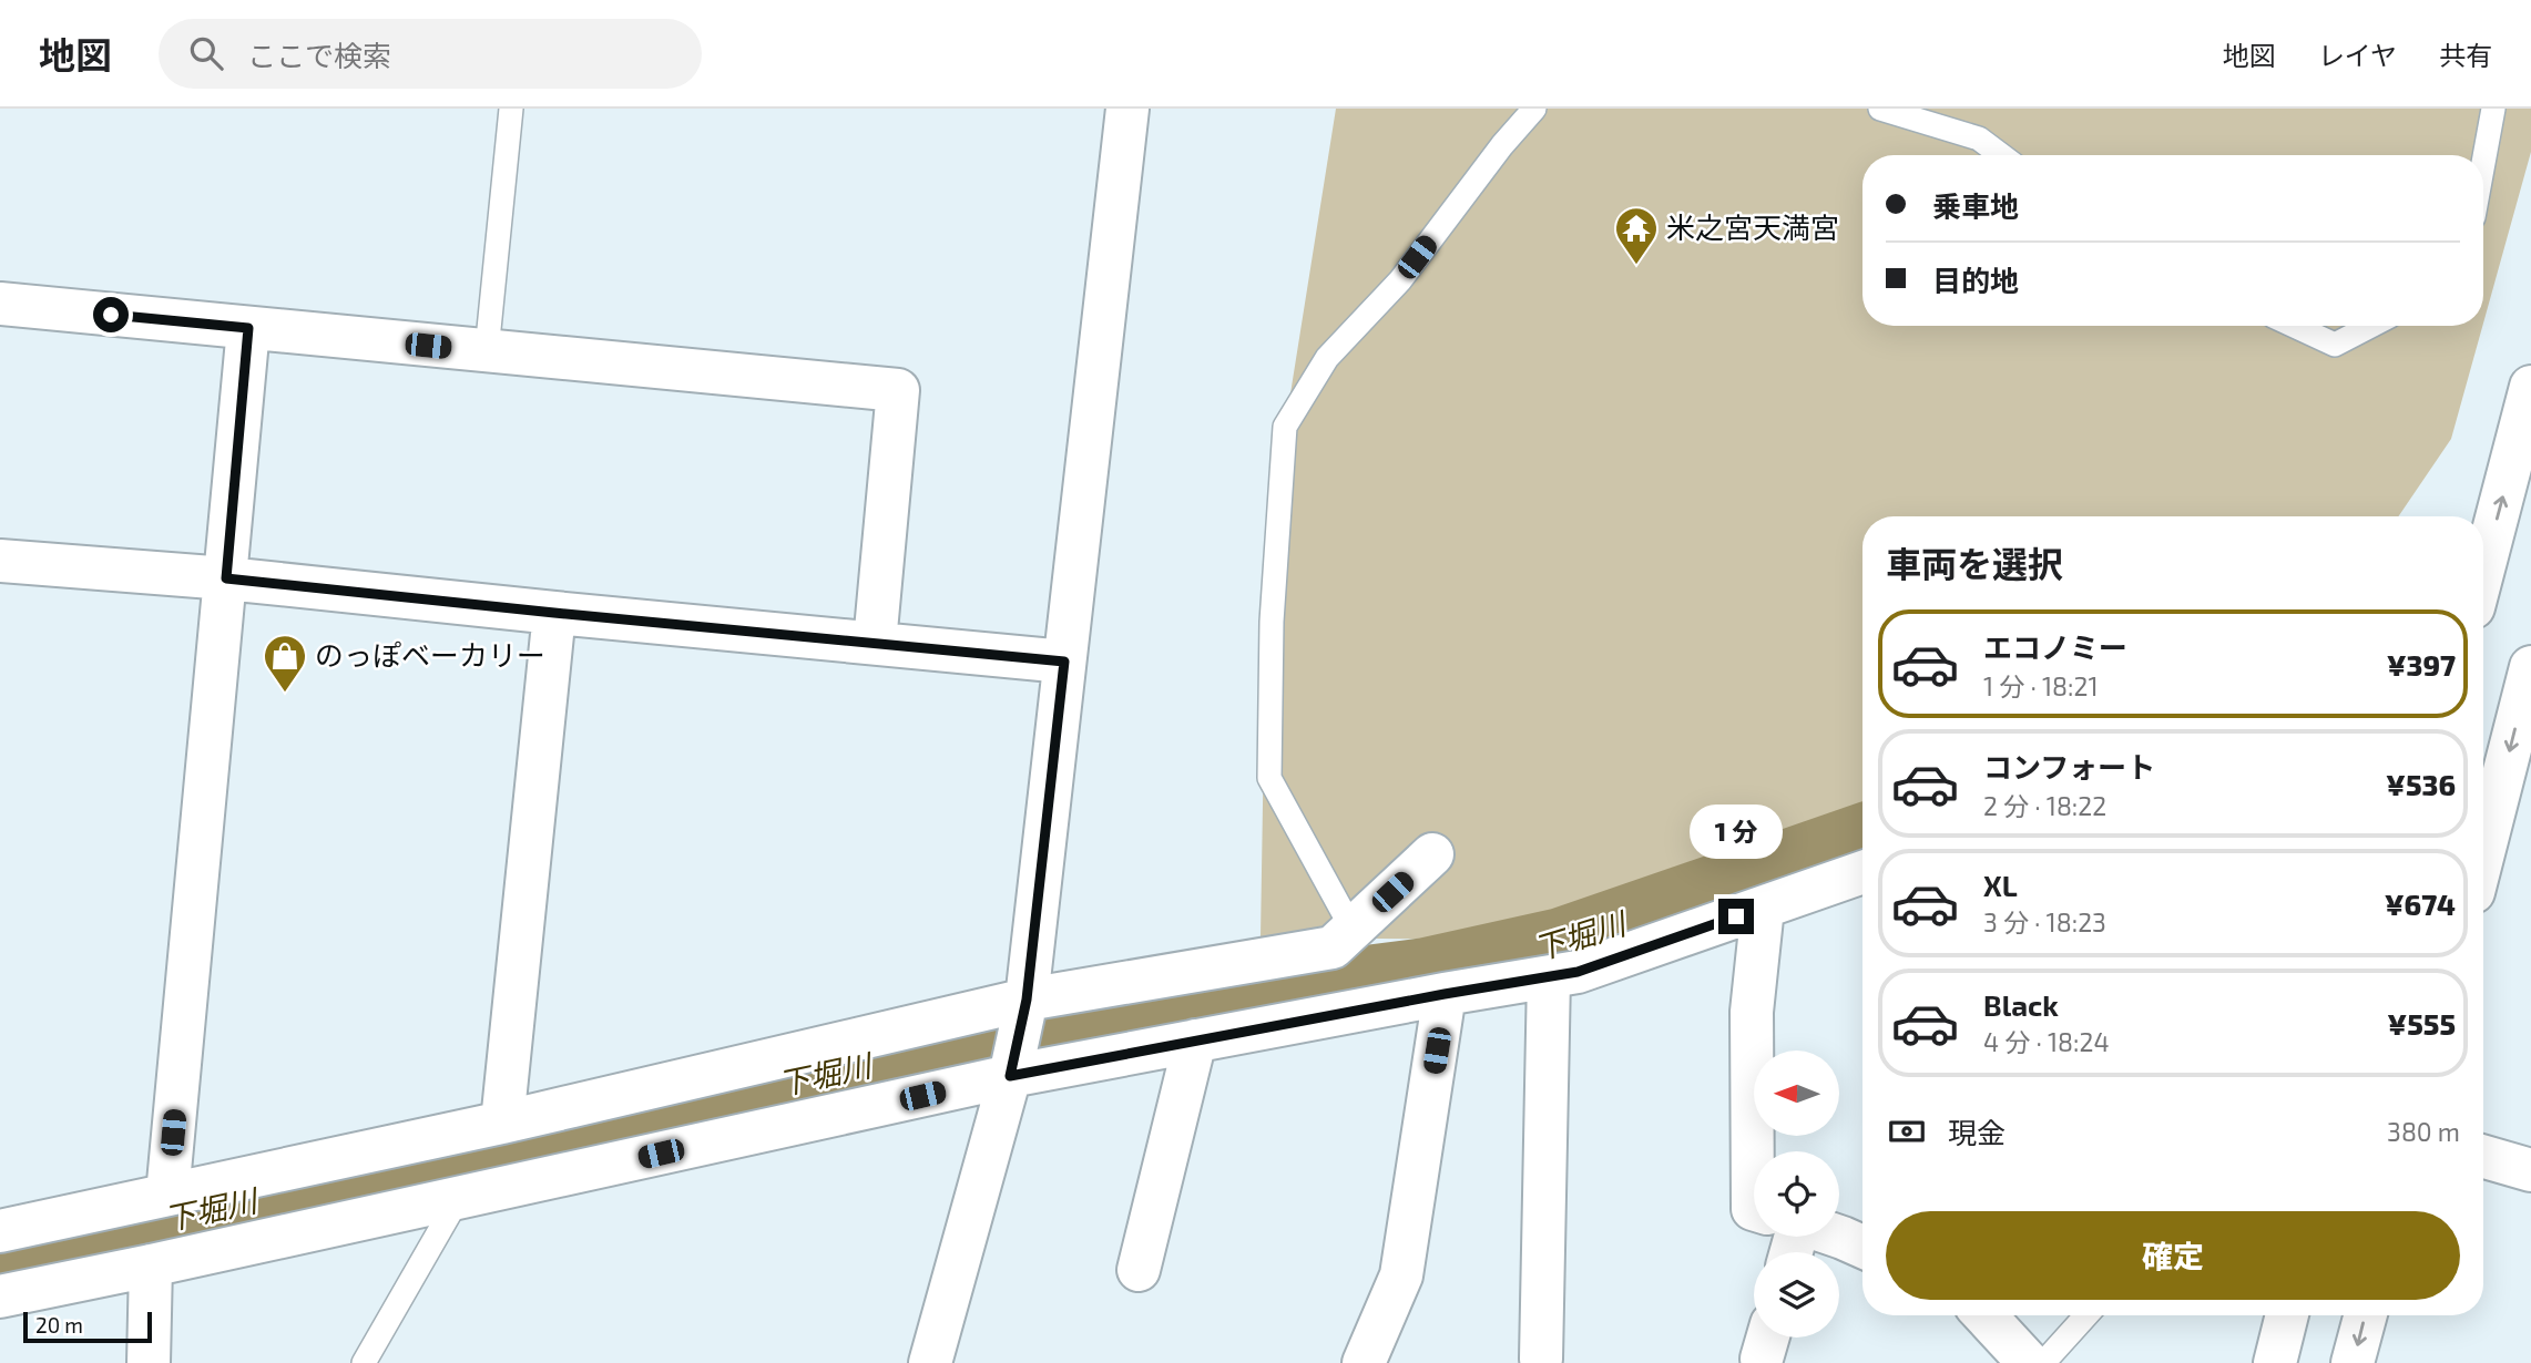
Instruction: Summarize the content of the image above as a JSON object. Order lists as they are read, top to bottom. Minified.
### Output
{"water":["下堀川"],"places":{"temple":["米之宮天満宮"],"shop":["のっぽベーカリー"]},"scale_bar":"20 m","north":"left","page":{"header":"地図","search":"ここで検索","nav":["地図","レイヤ","共有"],"banner":["乗車地","目的地"],"heading":"車両を選択","list":[{"name":"エコノミー","note":"1 分 · 18:21","value":"¥397"},{"name":"コンフォート","note":"2 分 · 18:22","value":"¥536"},{"name":"XL","note":"3 分 · 18:23","value":"¥674"},{"name":"Black","note":"4 分 · 18:24","value":"¥555"}],"bubble":"1 分","pay":["現金","380 m"],"buttons":"確定","scale":"20 m"}}
